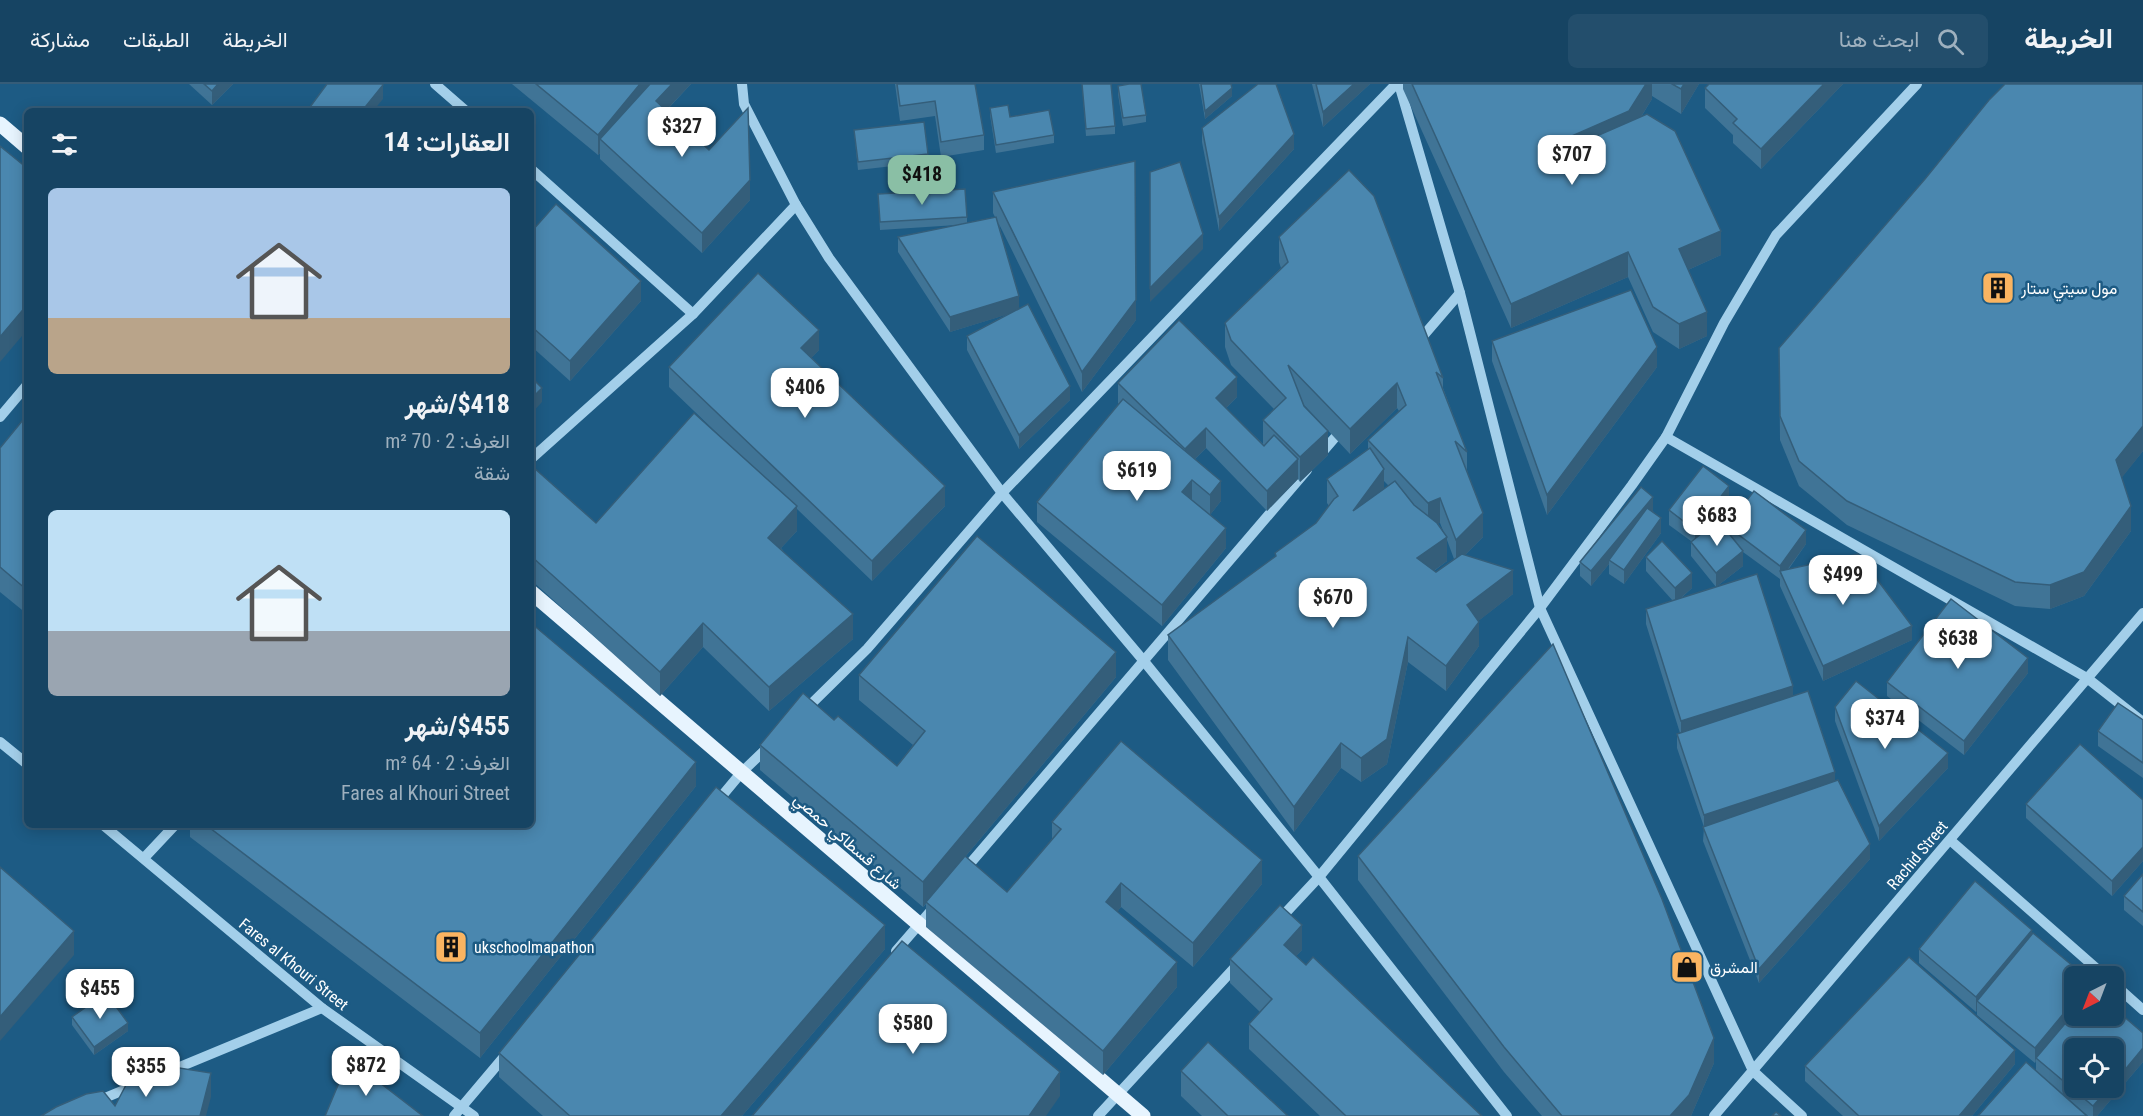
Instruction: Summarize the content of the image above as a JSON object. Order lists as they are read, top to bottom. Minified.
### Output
{"streets":{"main road":["شارع قسطاكي حمصي"],"street":["Rachid Street","Fares al Khouri Street"]},"places":{"building":["مول سيتي ستار","ukschoolmapathon"],"shop":["المشرق"]},"north":"bottom left","page":{"header":"الخريطة","search":"ابحث هنا","nav":["الخريطة","الطبقات","مشاركة"],"price":["$327","$707","$418","$406","$619","$683","$499","$670","$638","$374","$455","$580","$872","$355"],"heading":"العقارات: 14","list":[{"name":"$418/شهر","note":"الغرف: 2 · 70 m² · شقة"},{"name":"$455/شهر","note":"الغرف: 2 · 64 m² · Fares al Khouri Street"}]}}
